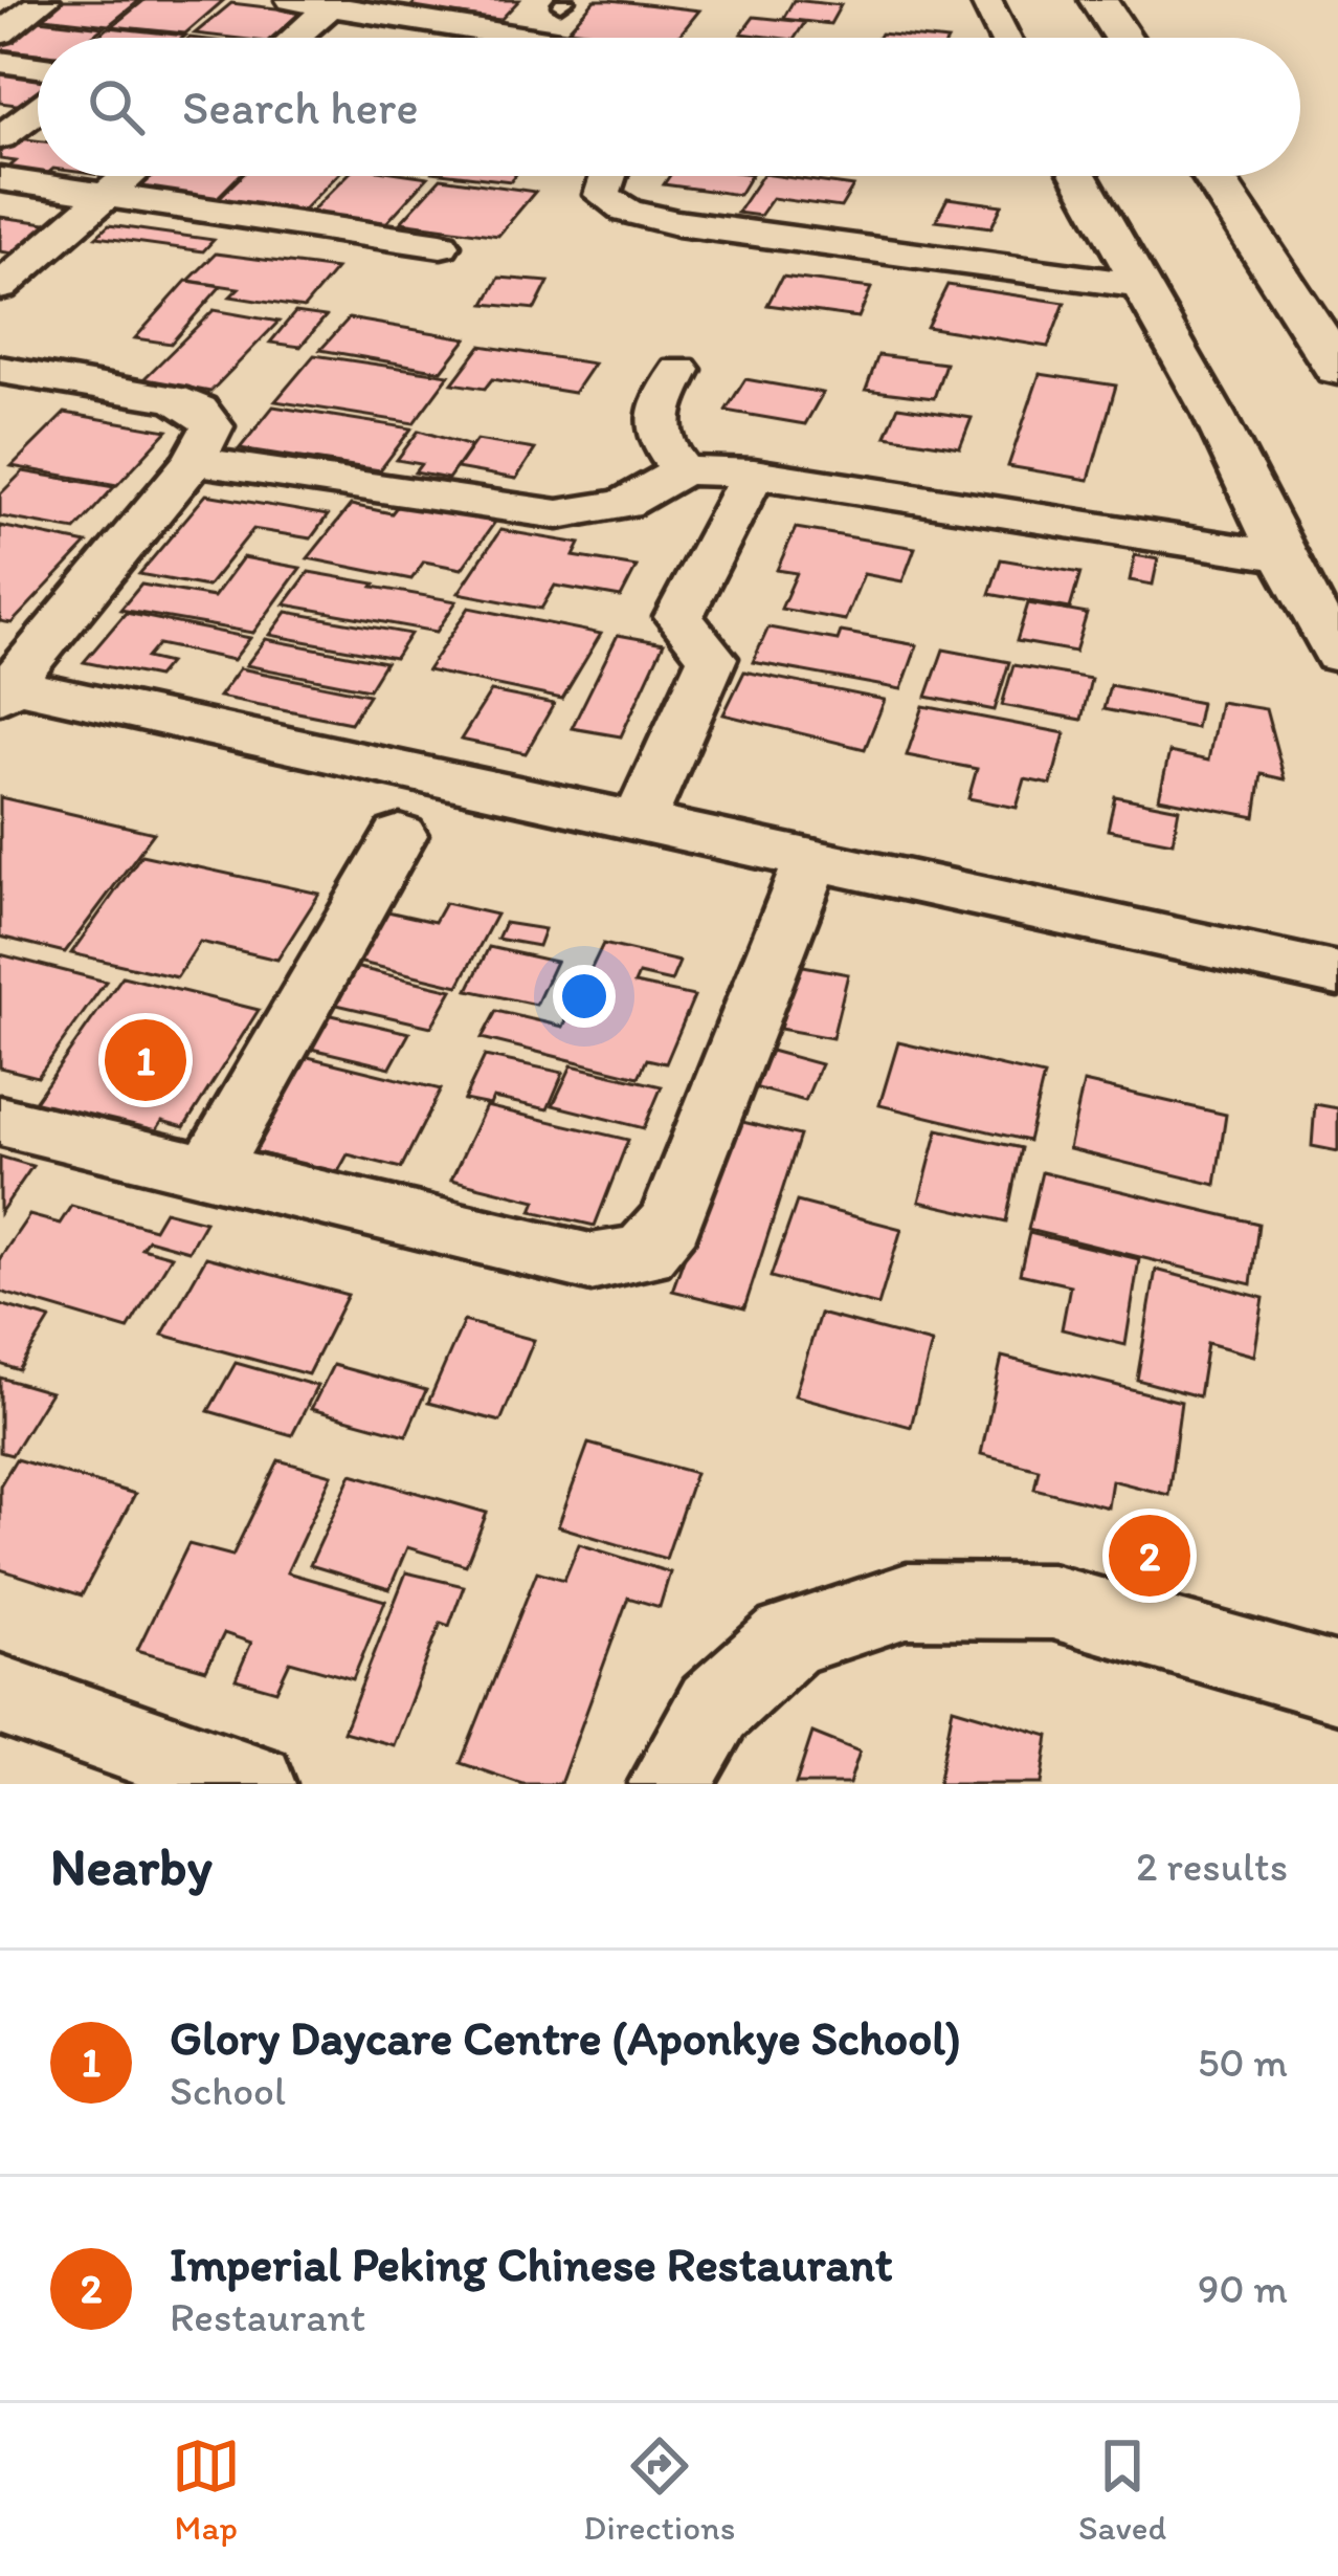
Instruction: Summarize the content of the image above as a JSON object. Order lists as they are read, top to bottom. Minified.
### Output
{"page":{"search":"Search here","pins":["1","2"],"heading":["Nearby","2 results"],"list":[{"mark":"1","name":"Glory Daycare Centre (Aponkye School)","note":"School","value":"50 m"},{"mark":"2","name":"Imperial Peking Chinese Restaurant","note":"Restaurant","value":"90 m"}],"nav":["Map","Directions","Saved"]}}
